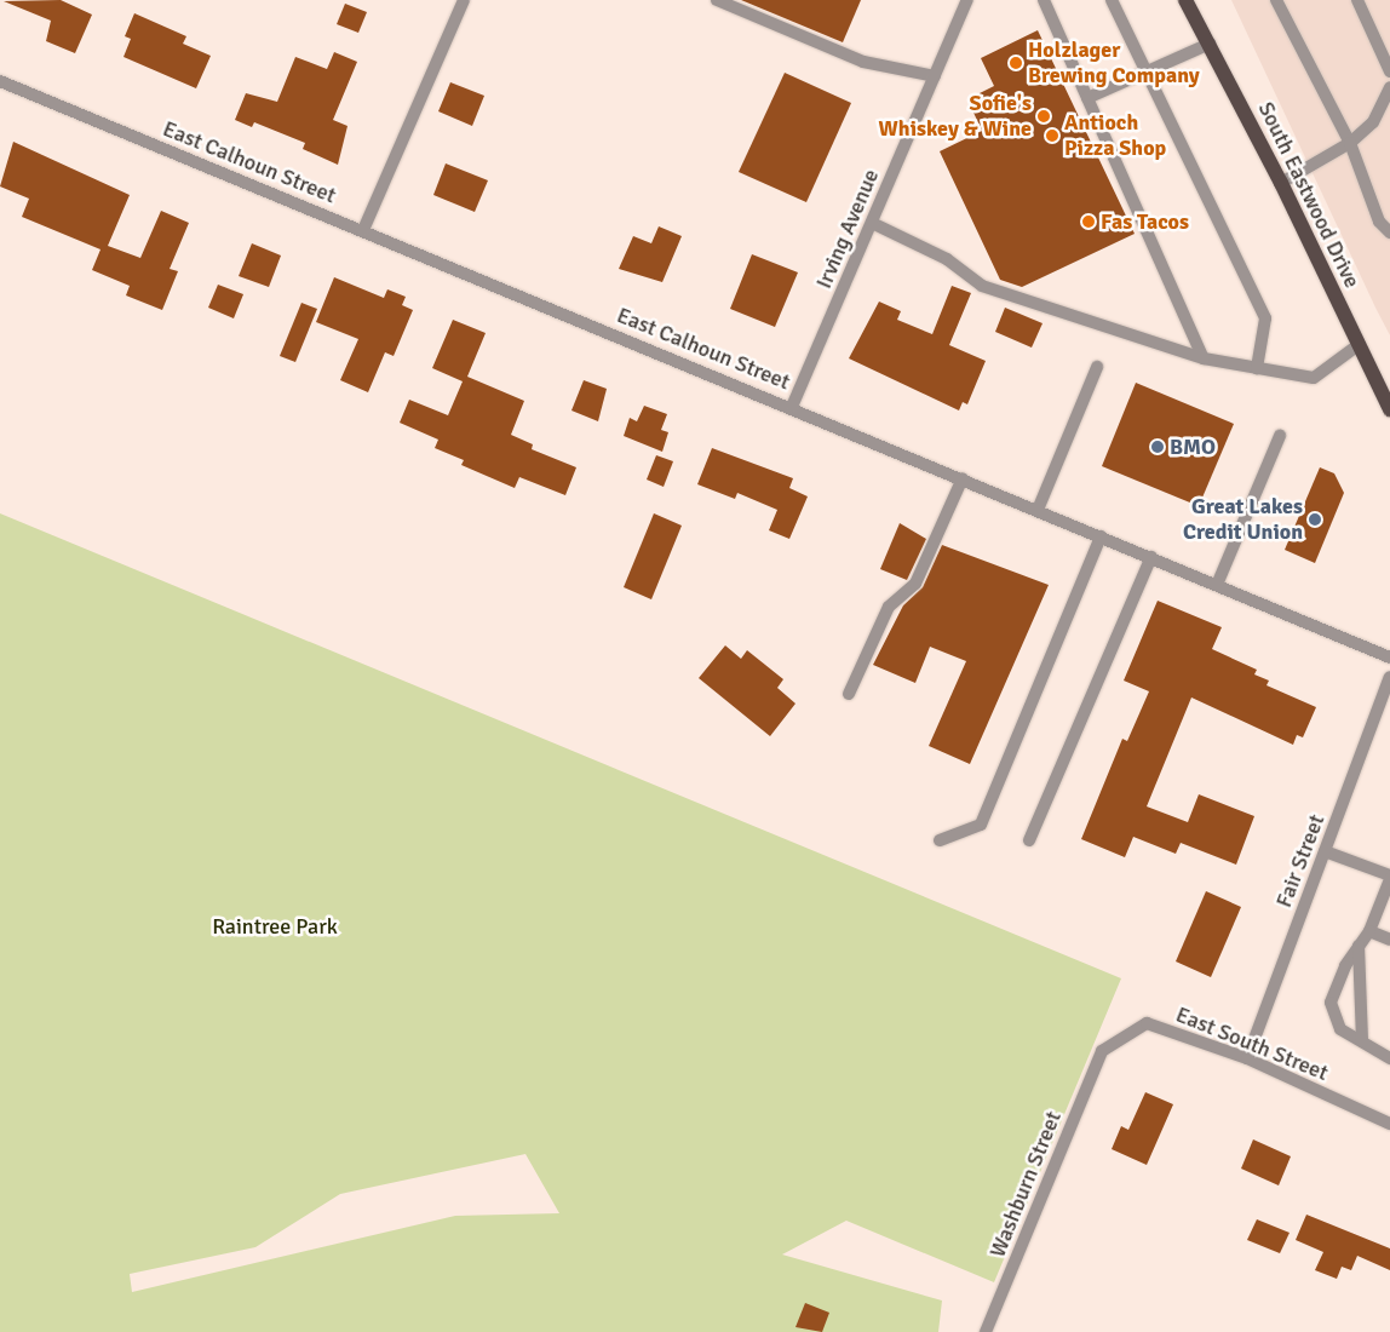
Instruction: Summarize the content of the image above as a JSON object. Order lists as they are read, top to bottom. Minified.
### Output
{"streets":{"main road":["South Eastwood Drive"],"street":["East Calhoun Street","Irving Avenue","Fair Street","East South Street","Washburn Street"]},"crossings":[["East Calhoun Street","Irving Avenue"],["Fair Street","East South Street"],["East South Street","Washburn Street"]],"parks":["Raintree Park"],"places":["Holzlager Brewing Company","Sofie's Whiskey & Wine","Antioch Pizza Shop","Fas Tacos","BMO","Great Lakes Credit Union"]}
